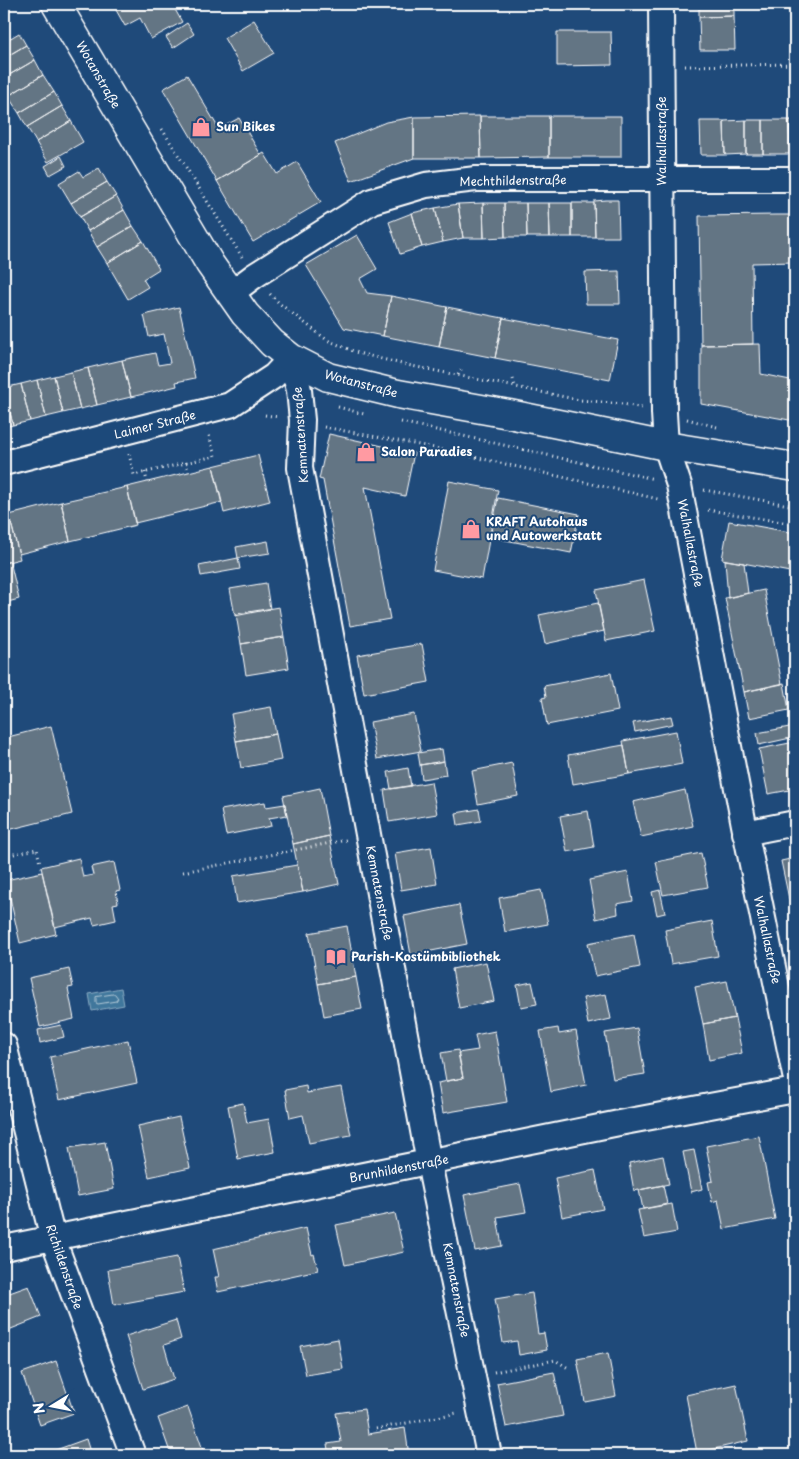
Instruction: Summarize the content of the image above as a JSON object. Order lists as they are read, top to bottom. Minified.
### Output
{"streets":{"main road":["Wotanstraße"],"street":["Walhallastraße","Mechthildenstraße","Laimer Straße","Kemnatenstraße","Brunhildenstraße","Richildenstraße"]},"crossings":[["Wotanstraße","Walhallastraße"],["Wotanstraße","Mechthildenstraße"],["Wotanstraße","Laimer Straße"],["Wotanstraße","Kemnatenstraße"],["Walhallastraße","Mechthildenstraße"],["Laimer Straße","Kemnatenstraße"],["Kemnatenstraße","Brunhildenstraße"],["Brunhildenstraße","Richildenstraße"]],"places":{"shop":["Sun Bikes","Salon Paradies","KRAFT Autohaus und Autowerkstatt"],"library":["Parish-Kostümbibliothek"]},"north":"left"}
